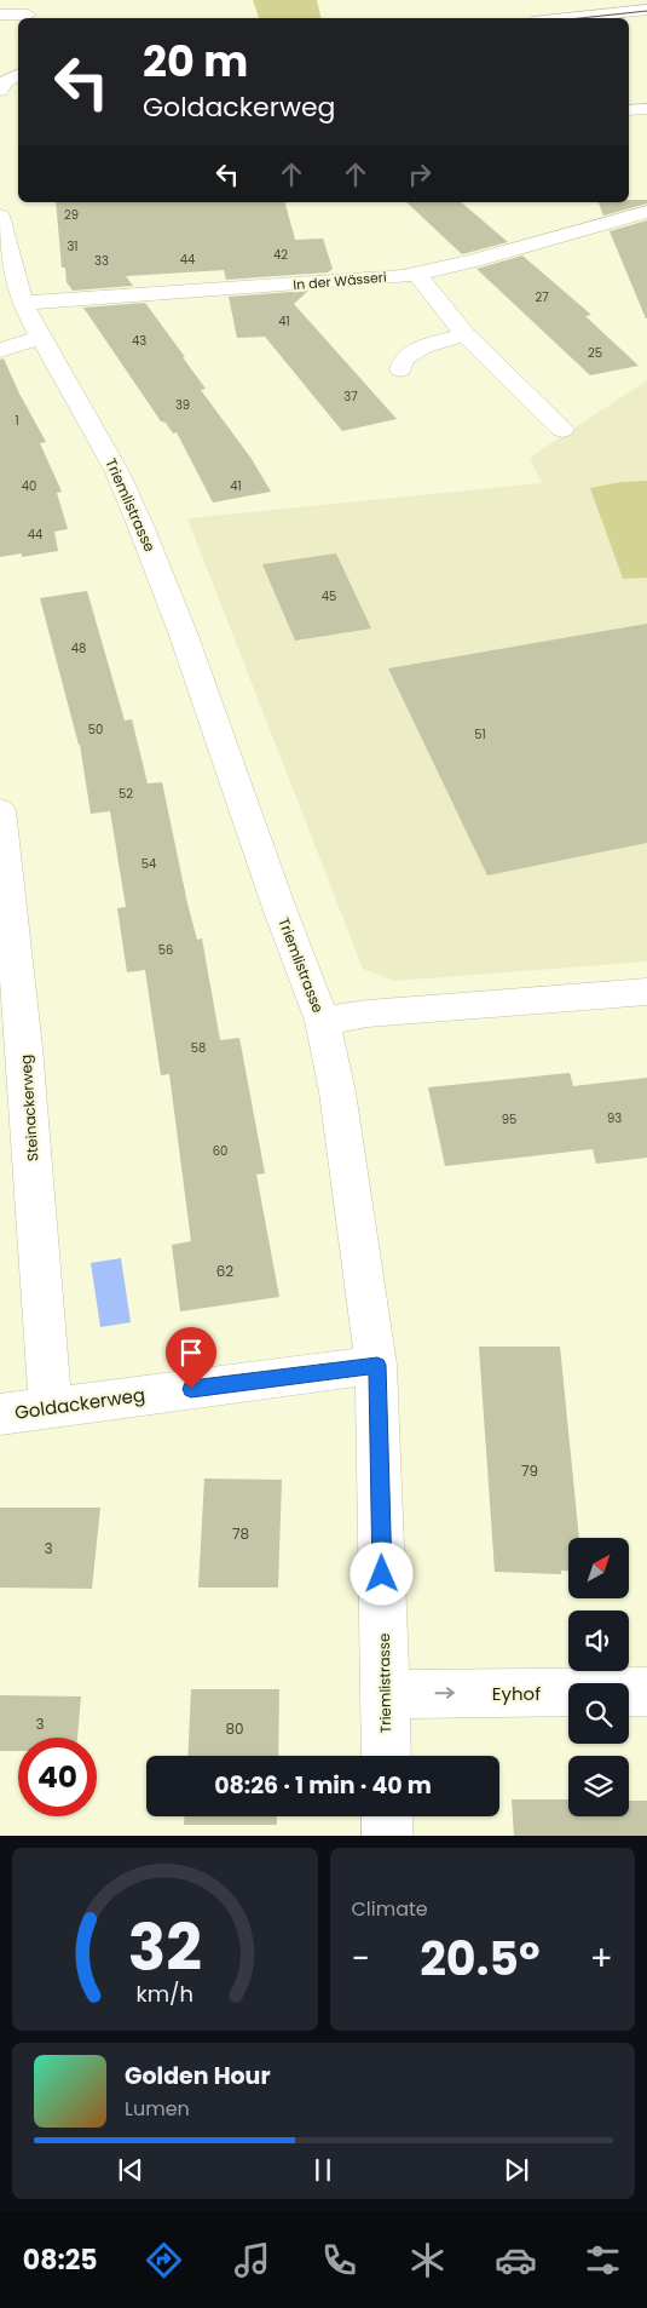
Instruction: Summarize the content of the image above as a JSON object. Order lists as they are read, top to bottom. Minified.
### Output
{"streets":{"street":["In der Wässeri","Triemlistrasse","Steinackerweg","Goldackerweg","Eyhof"]},"crossings":[["In der Wässeri","Triemlistrasse"],["Triemlistrasse","Goldackerweg"],["Triemlistrasse","Eyhof"],["Steinackerweg","Goldackerweg"]],"one_way":["Eyhof"],"house_numbers":["29","31","42","44","33","27","41","43","25","37","39","1","40","41","44","45","48","50","51","52","54","56","58","93","95","60","62","79","78","3","3","80"],"north":"top right","page":{"turn":["20 m","Goldackerweg"],"limit":"40","trip":"08:26 · 1 min · 40 m","tile":"Climate","heat":["−","20.5°","+"],"song":["Golden Hour","Lumen"],"tabs":"08:25","gauge":["32","km/h"]}}
